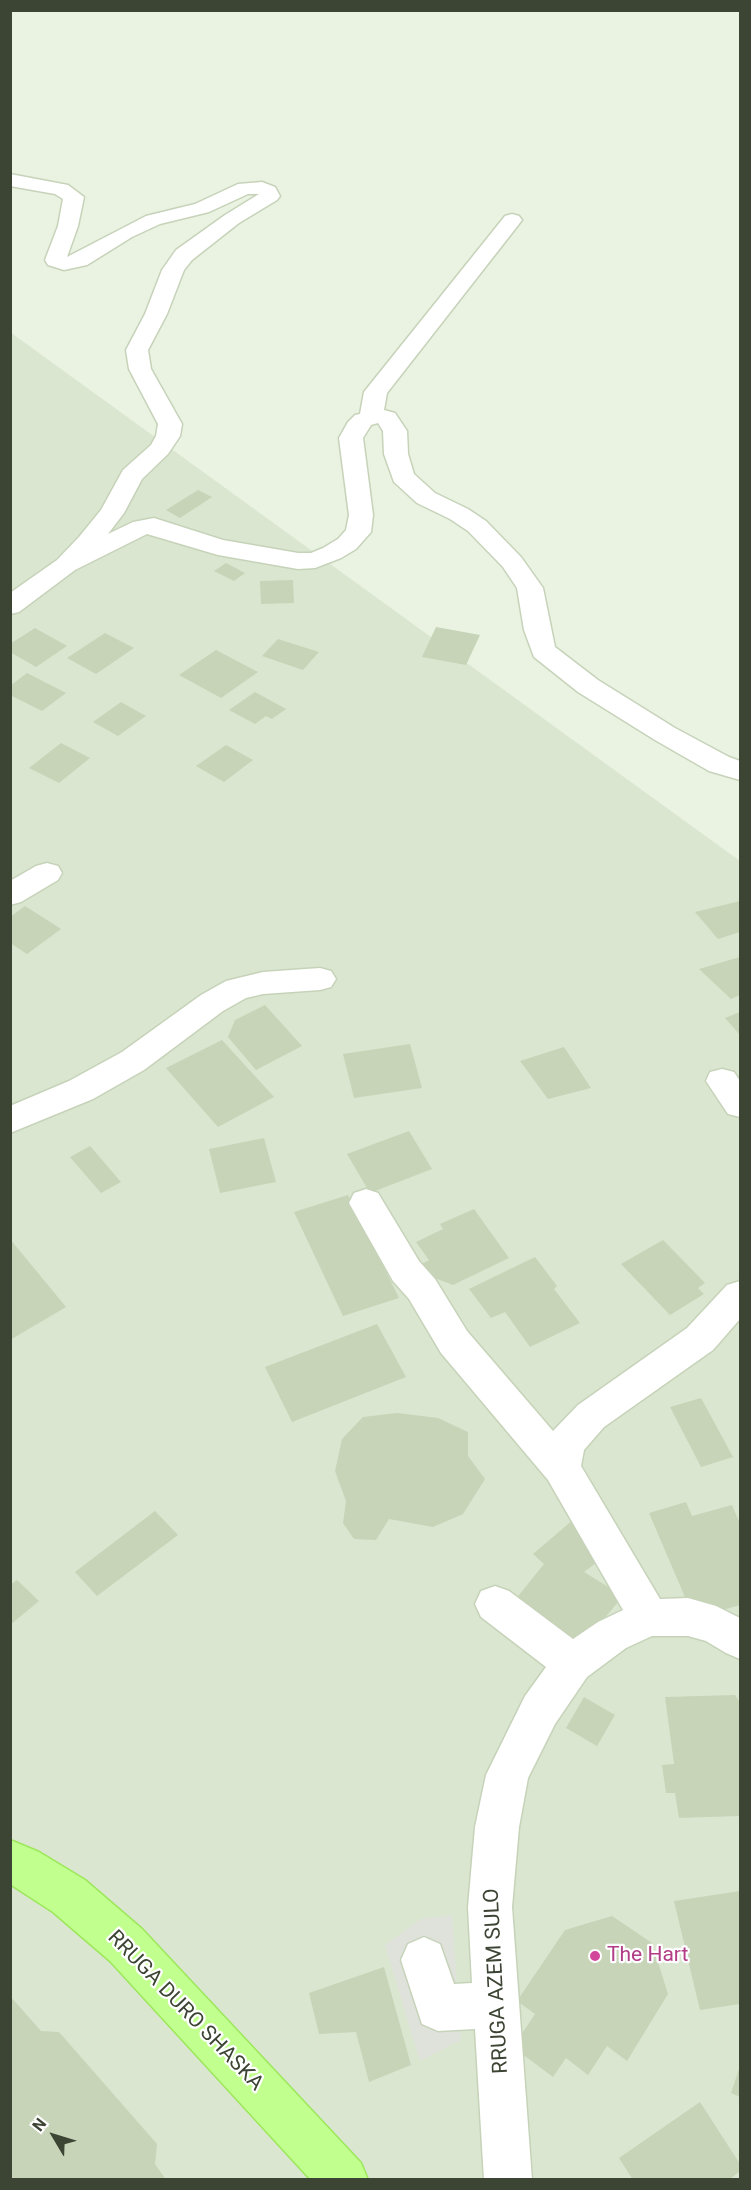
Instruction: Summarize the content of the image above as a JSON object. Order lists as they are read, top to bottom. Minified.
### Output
{"streets":{"main road":["RRUGA DURO SHASKA"],"street":["RRUGA AZEM SULO"]},"places":["The Hart"],"north":"top left"}
